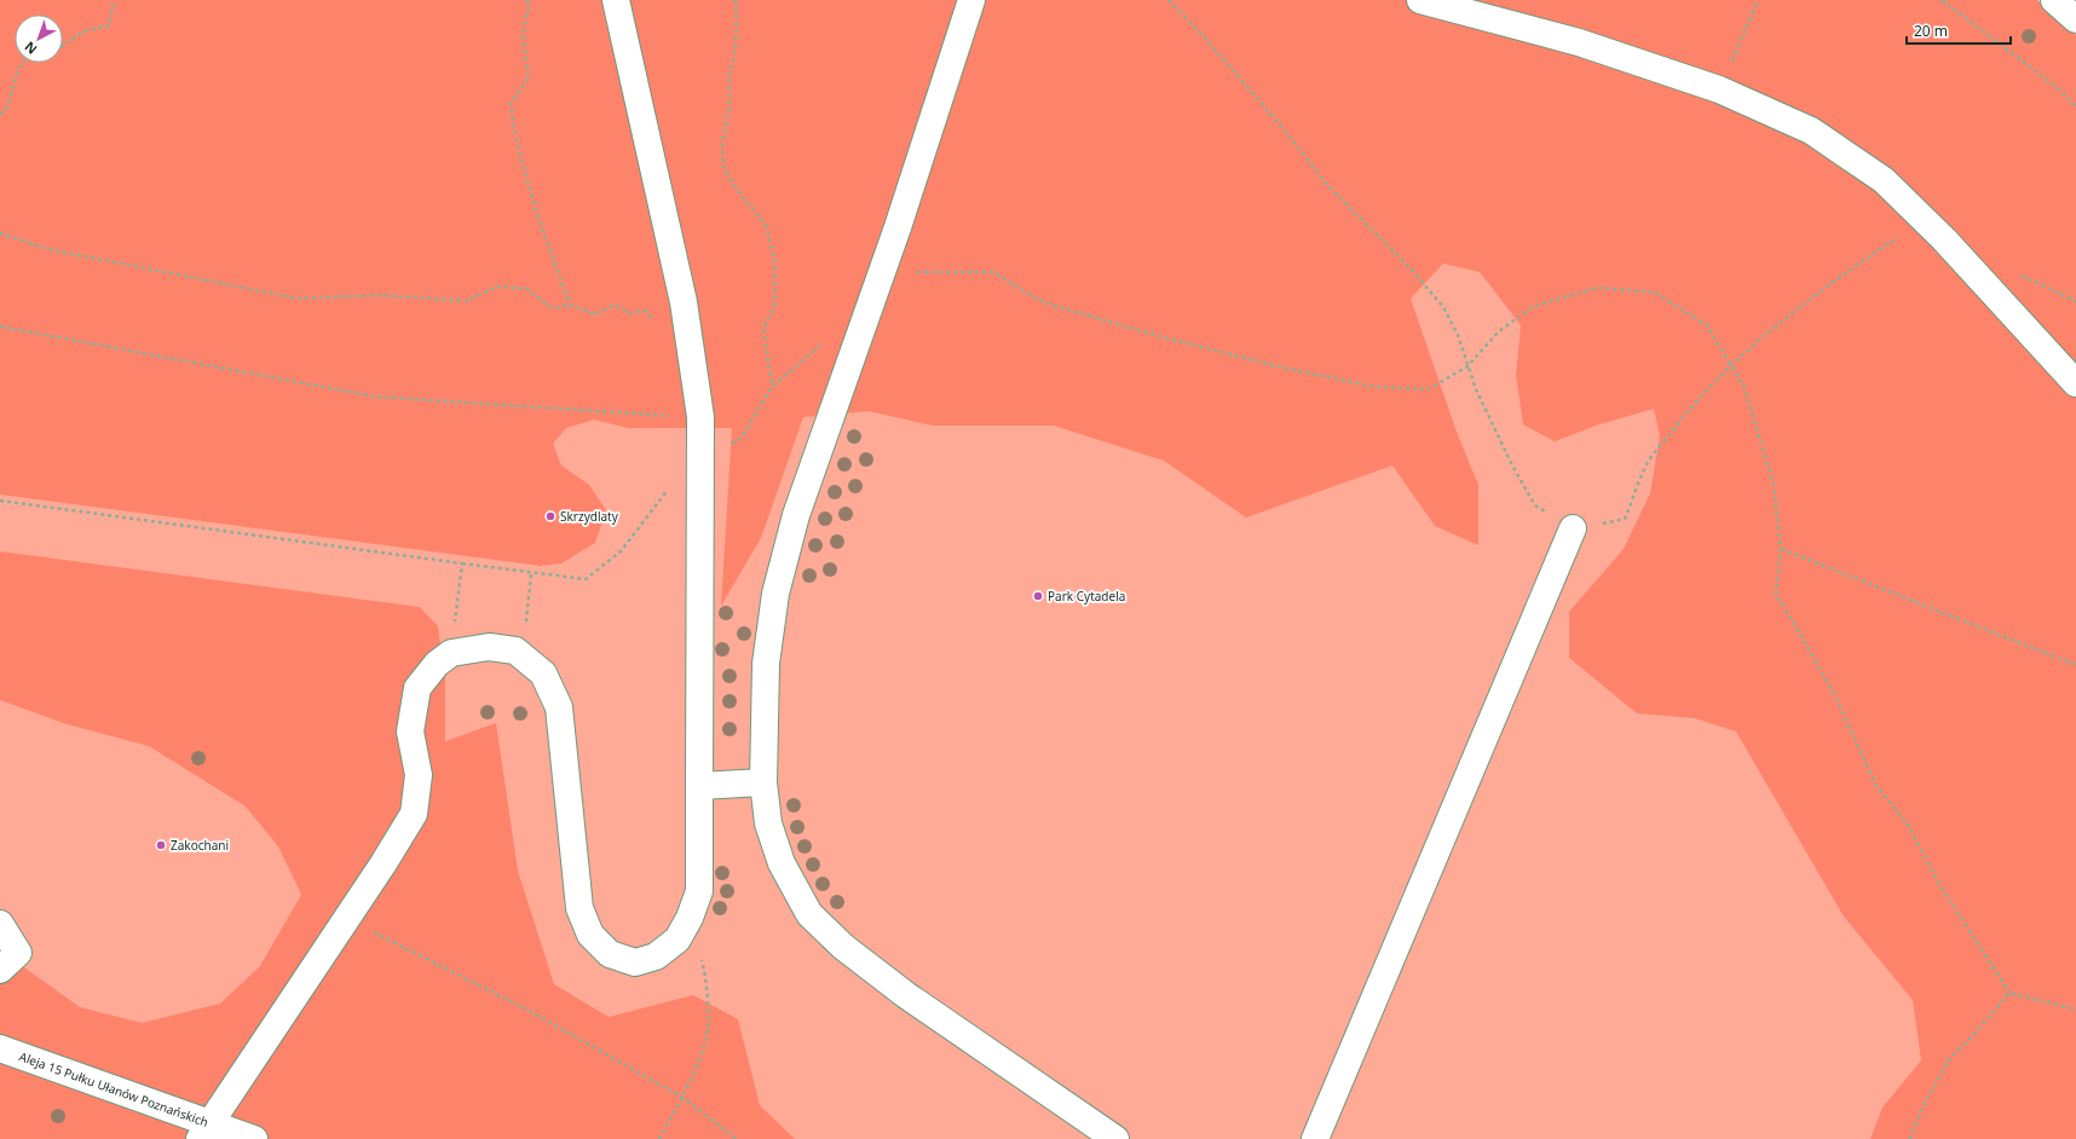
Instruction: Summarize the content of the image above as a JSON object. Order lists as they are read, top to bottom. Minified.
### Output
{"streets":{"street":["Aleja 15 Pułku Ułanów Poznańskich"]},"places":["Skrzydlaty","Park Cytadela","Zakochani"],"scale_bar":"20 m","north":"bottom left"}
